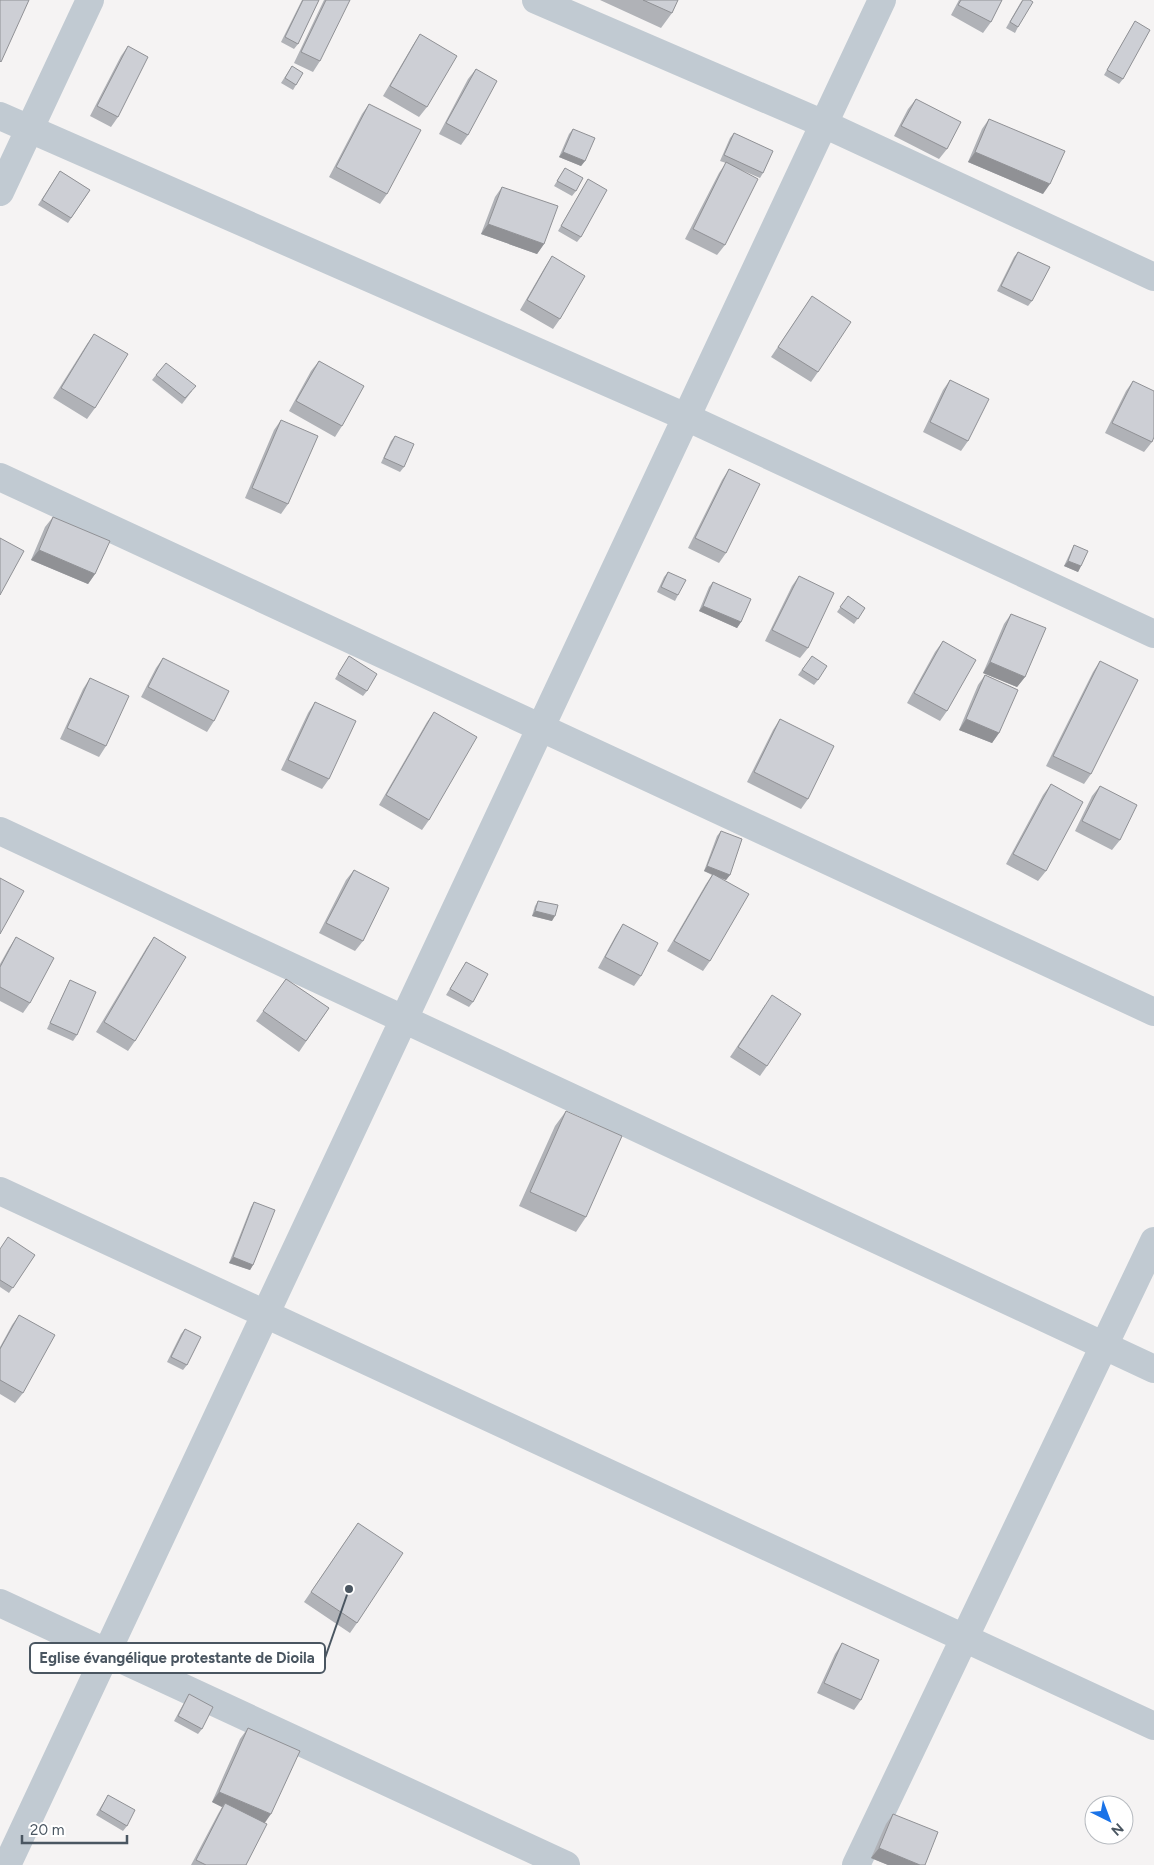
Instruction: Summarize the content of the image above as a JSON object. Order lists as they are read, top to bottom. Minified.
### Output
{"places":["Eglise évangélique protestante de Dioila"],"scale_bar":"20 m","north":"bottom right"}
